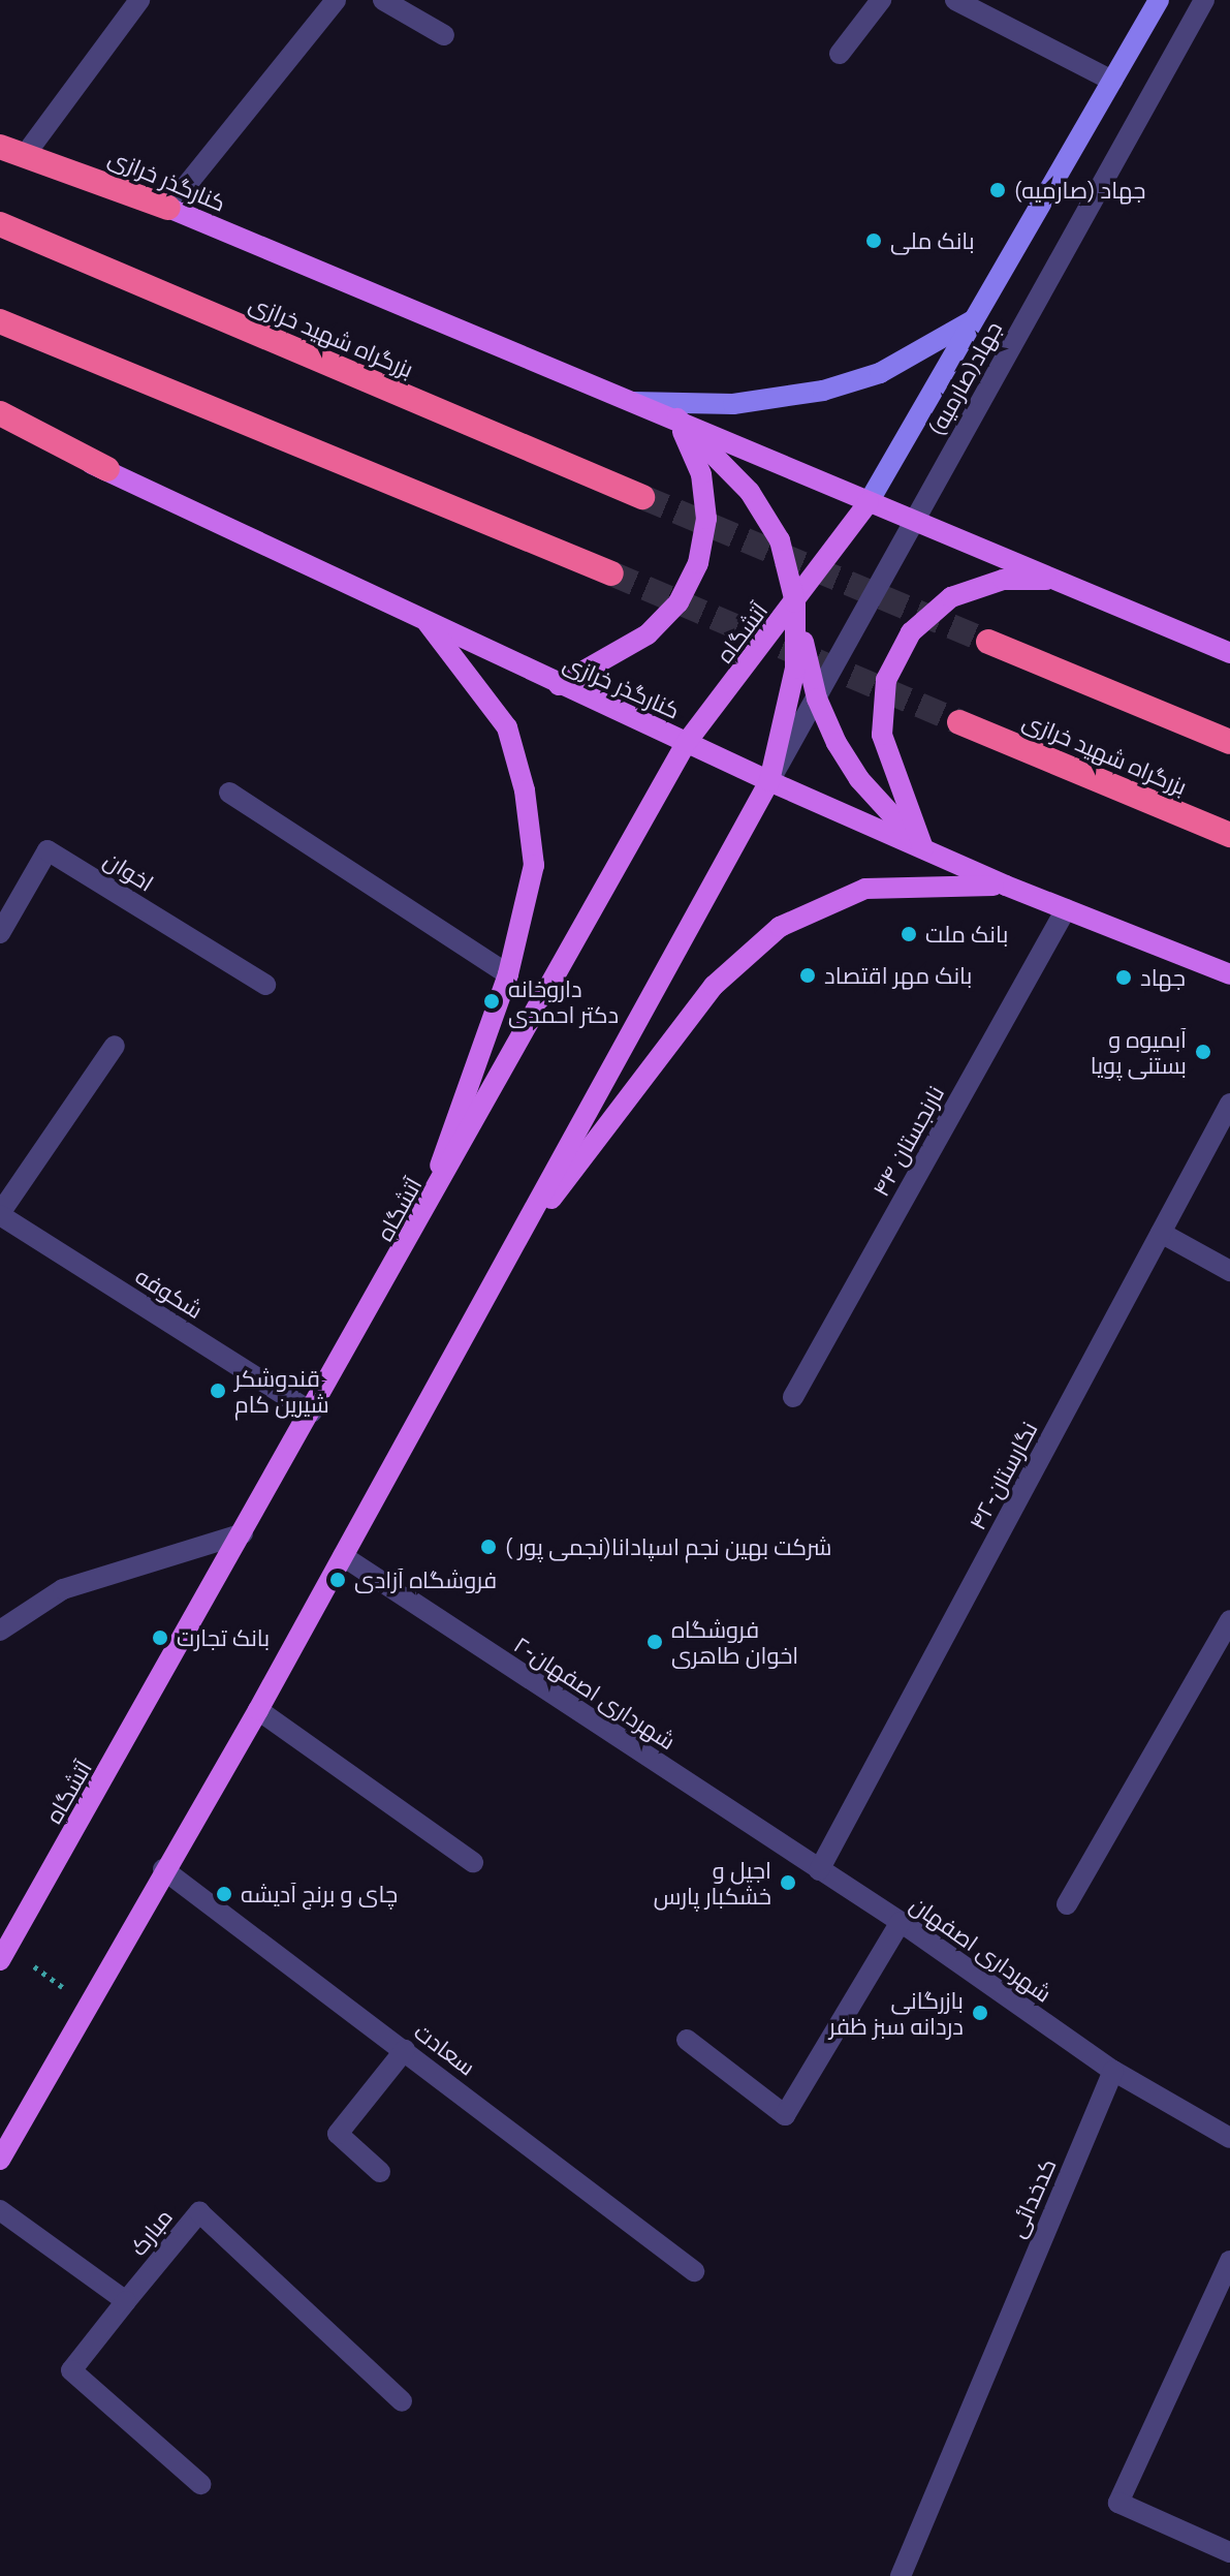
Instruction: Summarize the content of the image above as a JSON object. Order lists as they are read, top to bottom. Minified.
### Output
{"streets":{"highway":["بزرگراه شهید خرازی"],"main road":["کنارگذر خرازی","جهاد(صارمیه)","آتشگاه"],"street":["اخوان","۴۴ نارنجستان","شکوفه","۴۲-نگارستان","۲-شهرداری اصفهان","شهرداری اصفهان","سعادت","کدخدائی","مبارک"]},"crossings":[["کنارگذر خرازی","جهاد(صارمیه)"],["کنارگذر خرازی","آتشگاه"],["کنارگذر خرازی","۴۴ نارنجستان"],["جهاد(صارمیه)","آتشگاه"],["آتشگاه","شکوفه"],["۴۲-نگارستان","۲-شهرداری اصفهان"],["۴۲-نگارستان","شهرداری اصفهان"],["۲-شهرداری اصفهان","شهرداری اصفهان"],["شهرداری اصفهان","کدخدائی"]],"places":["جهاد (صارمیه)","بانک ملی","بانک ملت","بانک مهر اقتصاد","جهاد","داروخانه دکتر احمدی","آبمیوه و بستنی پویا","قندوشکر شیرین کام","شرکت بهین نجم اسپادانا(نجمی پور )","فروشگاه آزادی","بانک تجارت","فروشگاه اخوان طاهری","اجیل و خشکبار پارس","چای و برنج آدیشه","بازرگانی دردانه سبز ظفر"]}
